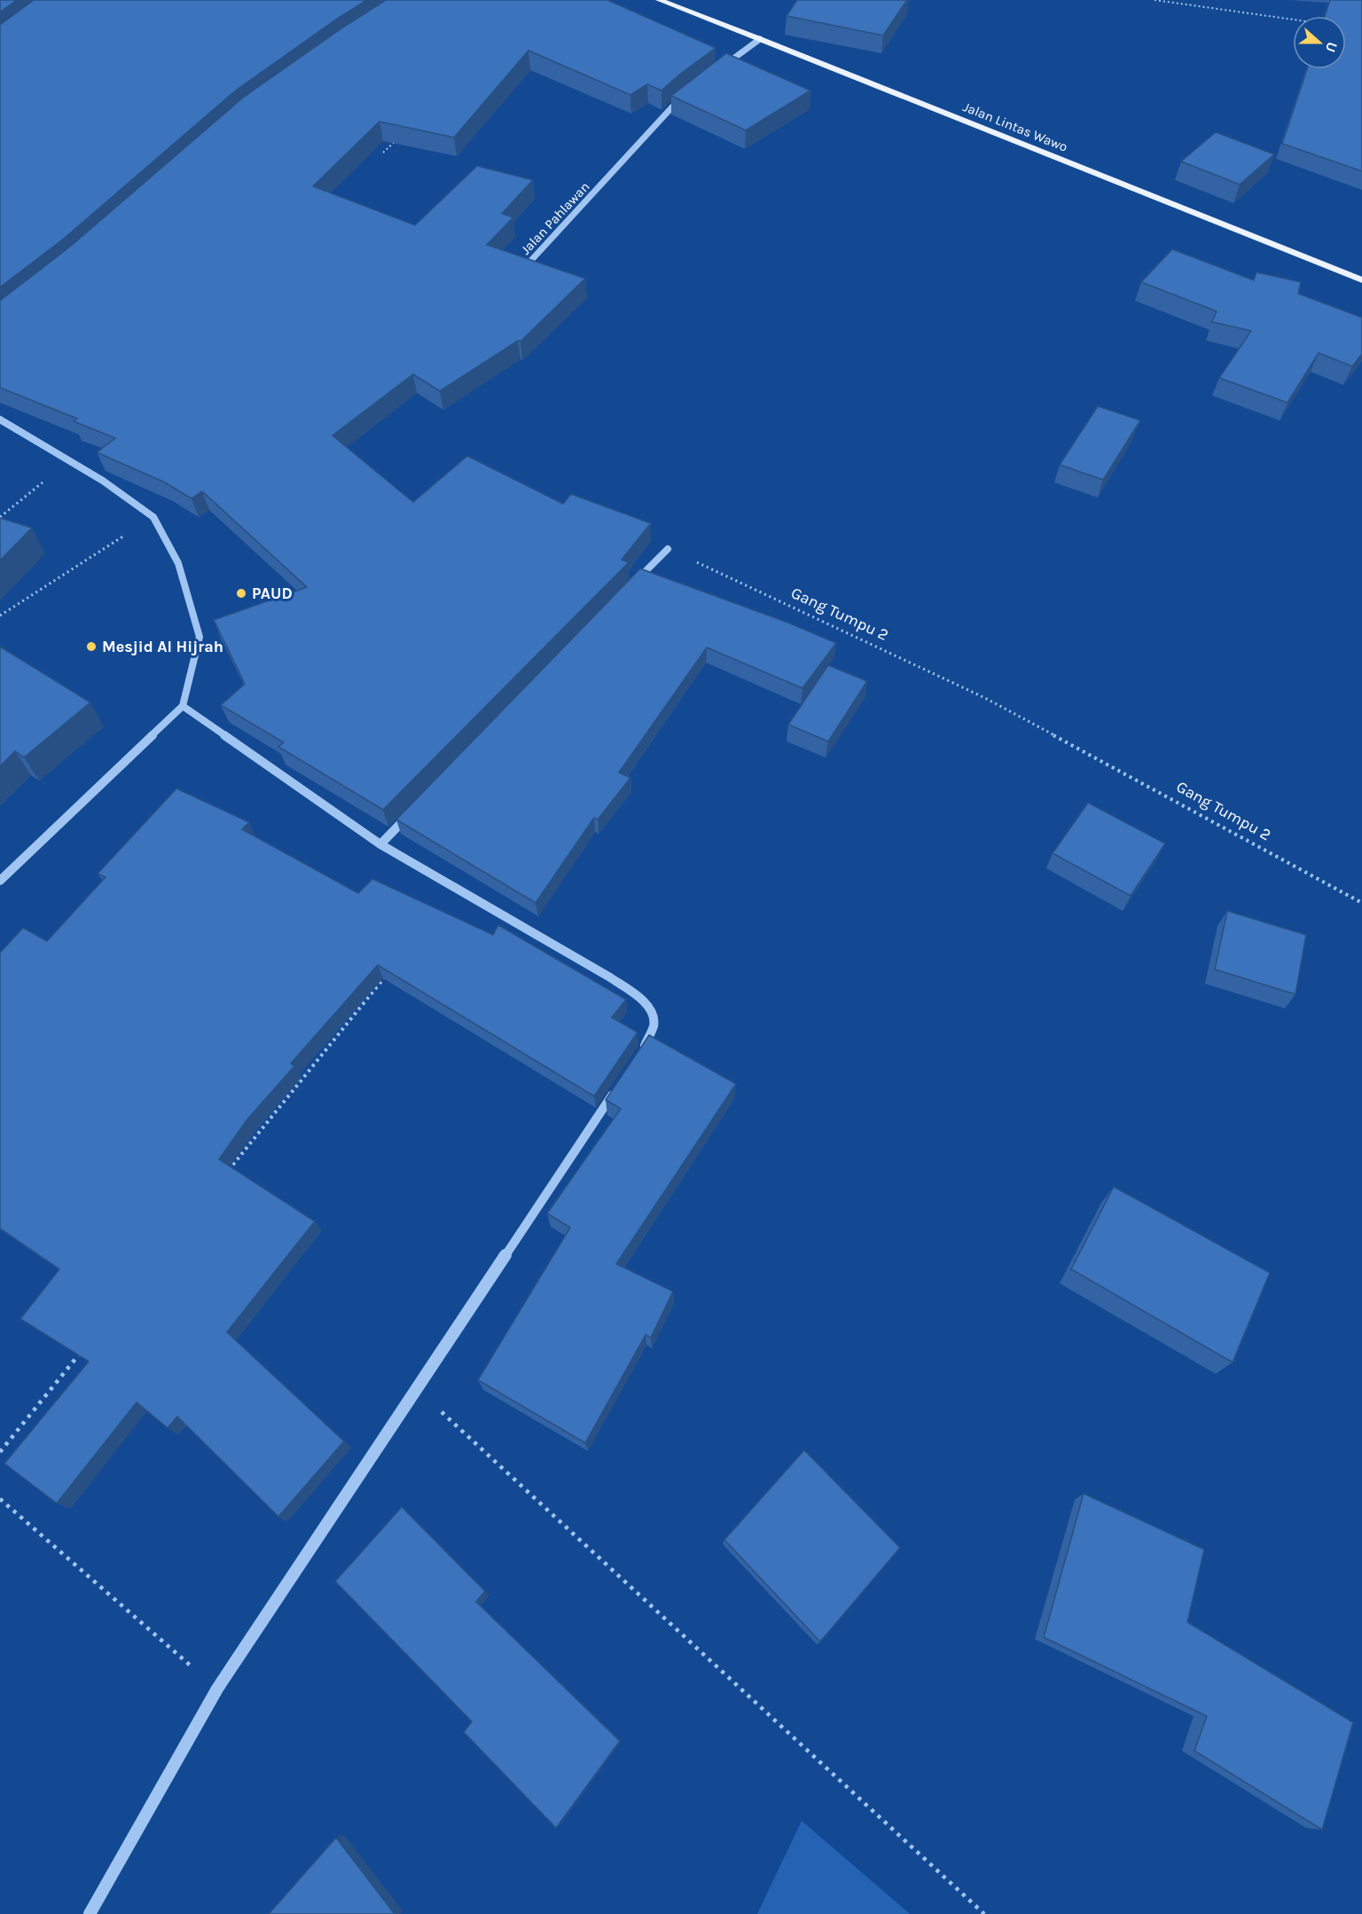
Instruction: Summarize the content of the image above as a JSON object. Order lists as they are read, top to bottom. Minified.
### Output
{"streets":{"main road":["Jalan Lintas Wawo"],"street":["Jalan Pahlawan"],"path":["Gang Tumpu 2"]},"places":["PAUD","Mesjid Al Hijrah"],"north":"right"}
